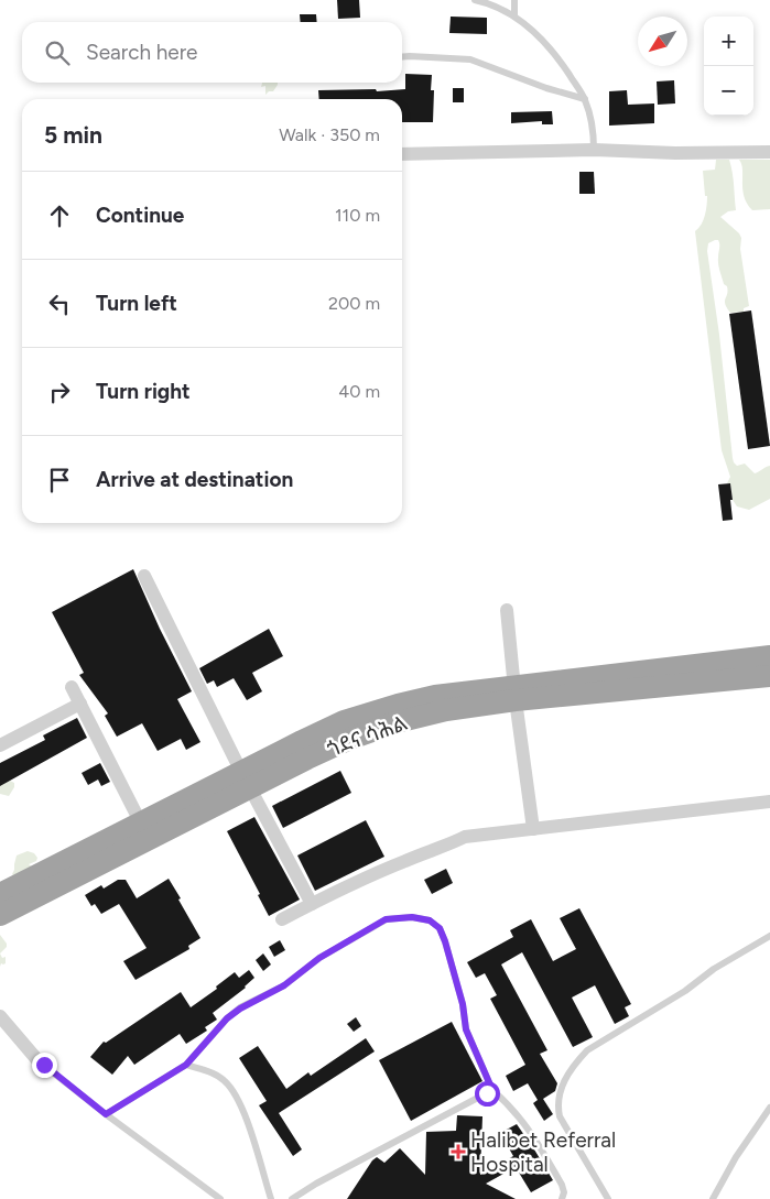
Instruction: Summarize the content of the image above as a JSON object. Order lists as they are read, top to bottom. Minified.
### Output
{"streets":{"highway":["ጎደና ሳሕል"]},"places":{"health":["Halibet Referral Hospital"]},"north":"bottom left","page":{"map_buttons":["+","−"],"search":"Search here","heading":["5 min","Walk · 350 m"],"list":[["Continue","110 m"],["Turn left","200 m"],["Turn right","40 m"],"Arrive at destination"]}}
